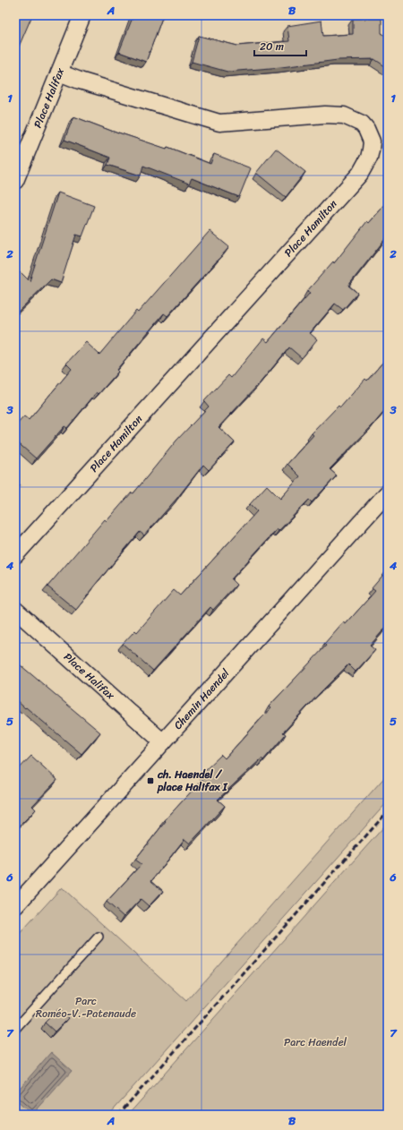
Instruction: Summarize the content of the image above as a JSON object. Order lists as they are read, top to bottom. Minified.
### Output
{"streets":{"street":["Place Halifax","Place Hamilton","Chemin Haendel"]},"crossings":[["Place Halifax","Place Hamilton"],["Place Halifax","Chemin Haendel"]],"parks":["Parc Roméo-V.-Patenaude","Parc Haendel"],"places":{"transit":["ch. Haendel / place Halifax I"]},"scale_bar":"20 m","grid":{"columns":["A","B"],"rows":["1","2","3","4","5","6","7"]}}
